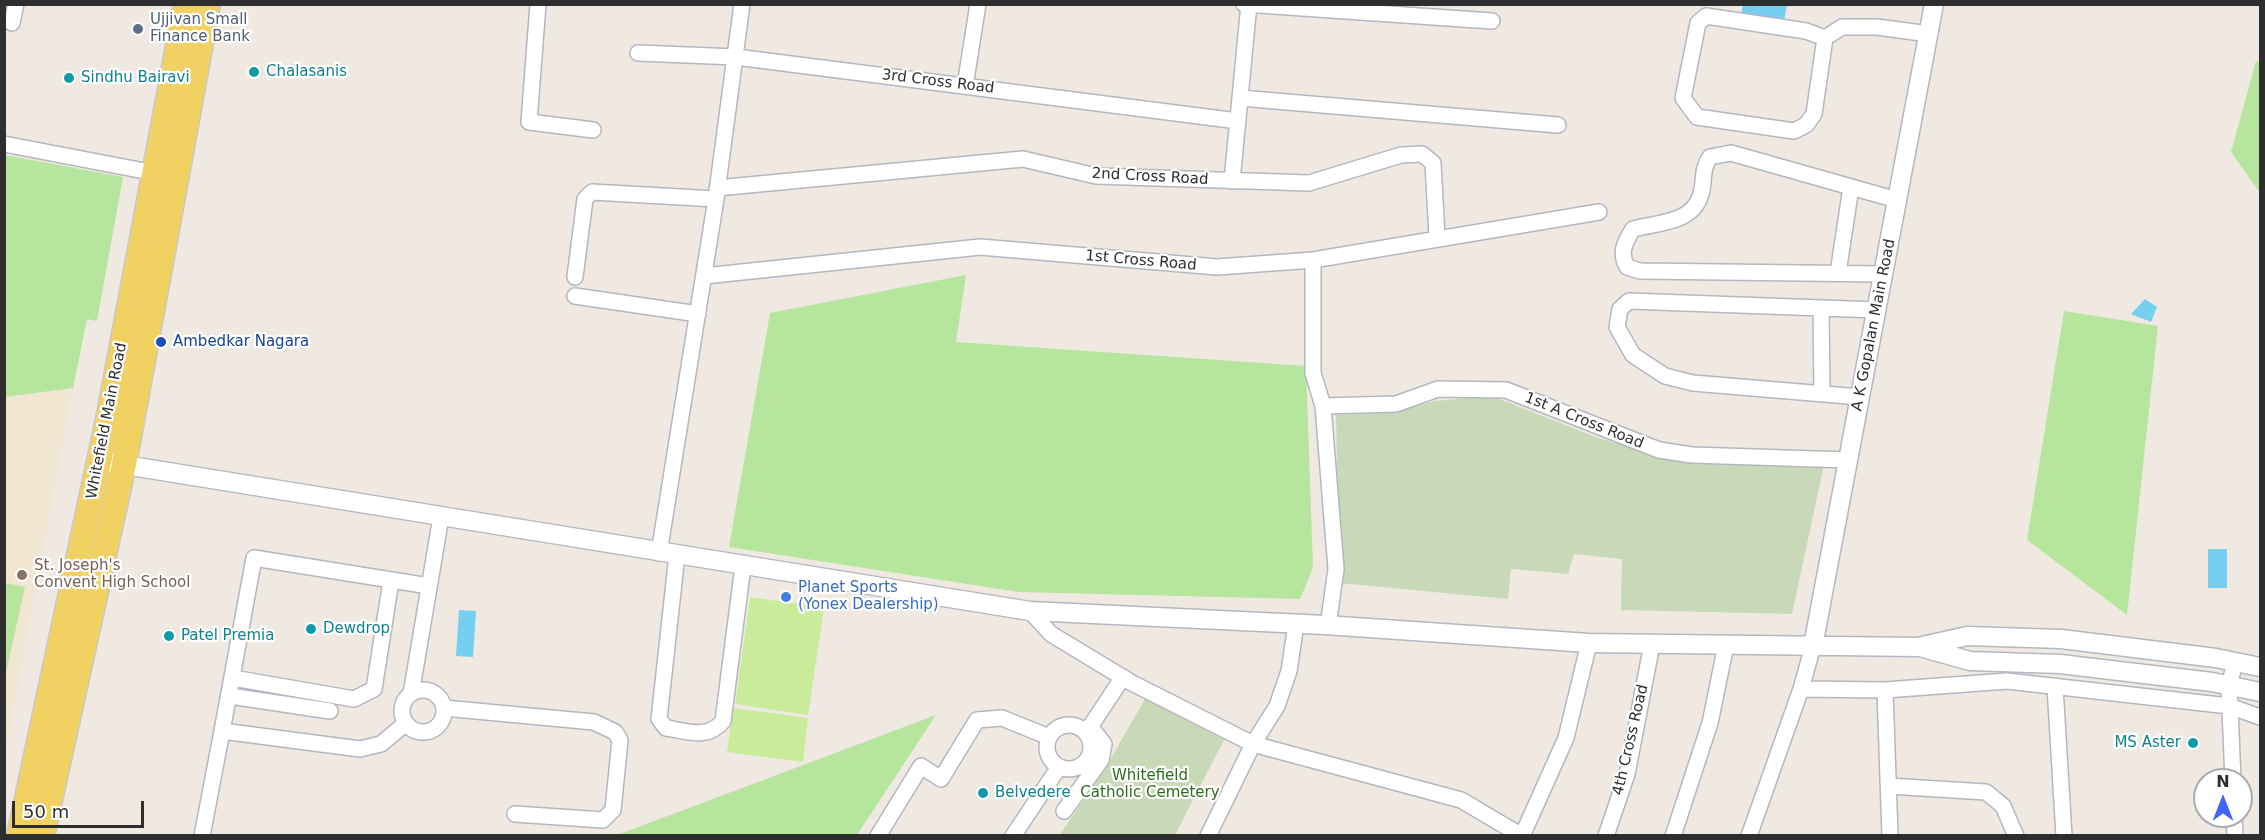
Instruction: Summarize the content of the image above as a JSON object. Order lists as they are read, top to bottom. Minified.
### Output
{"streets":{"main road":["Whitefield Main Road"],"street":["3rd Cross Road","2nd Cross Road","1st Cross Road","A K Gopalan Main Road","1st A Cross Road","4th Cross Road"]},"crossings":[["2nd Cross Road","1st Cross Road"],["A K Gopalan Main Road","1st A Cross Road"]],"parks":["Whitefield Catholic Cemetery"],"places":["Ujjivan Small Finance Bank","Chalasanis","Sindhu Bairavi","Ambedkar Nagara","St. Joseph's Convent High School","Planet Sports (Yonex Dealership)","Dewdrop","Patel Premia","MS Aster","Belvedere"],"scale_bar":"50 m","north":"top"}
